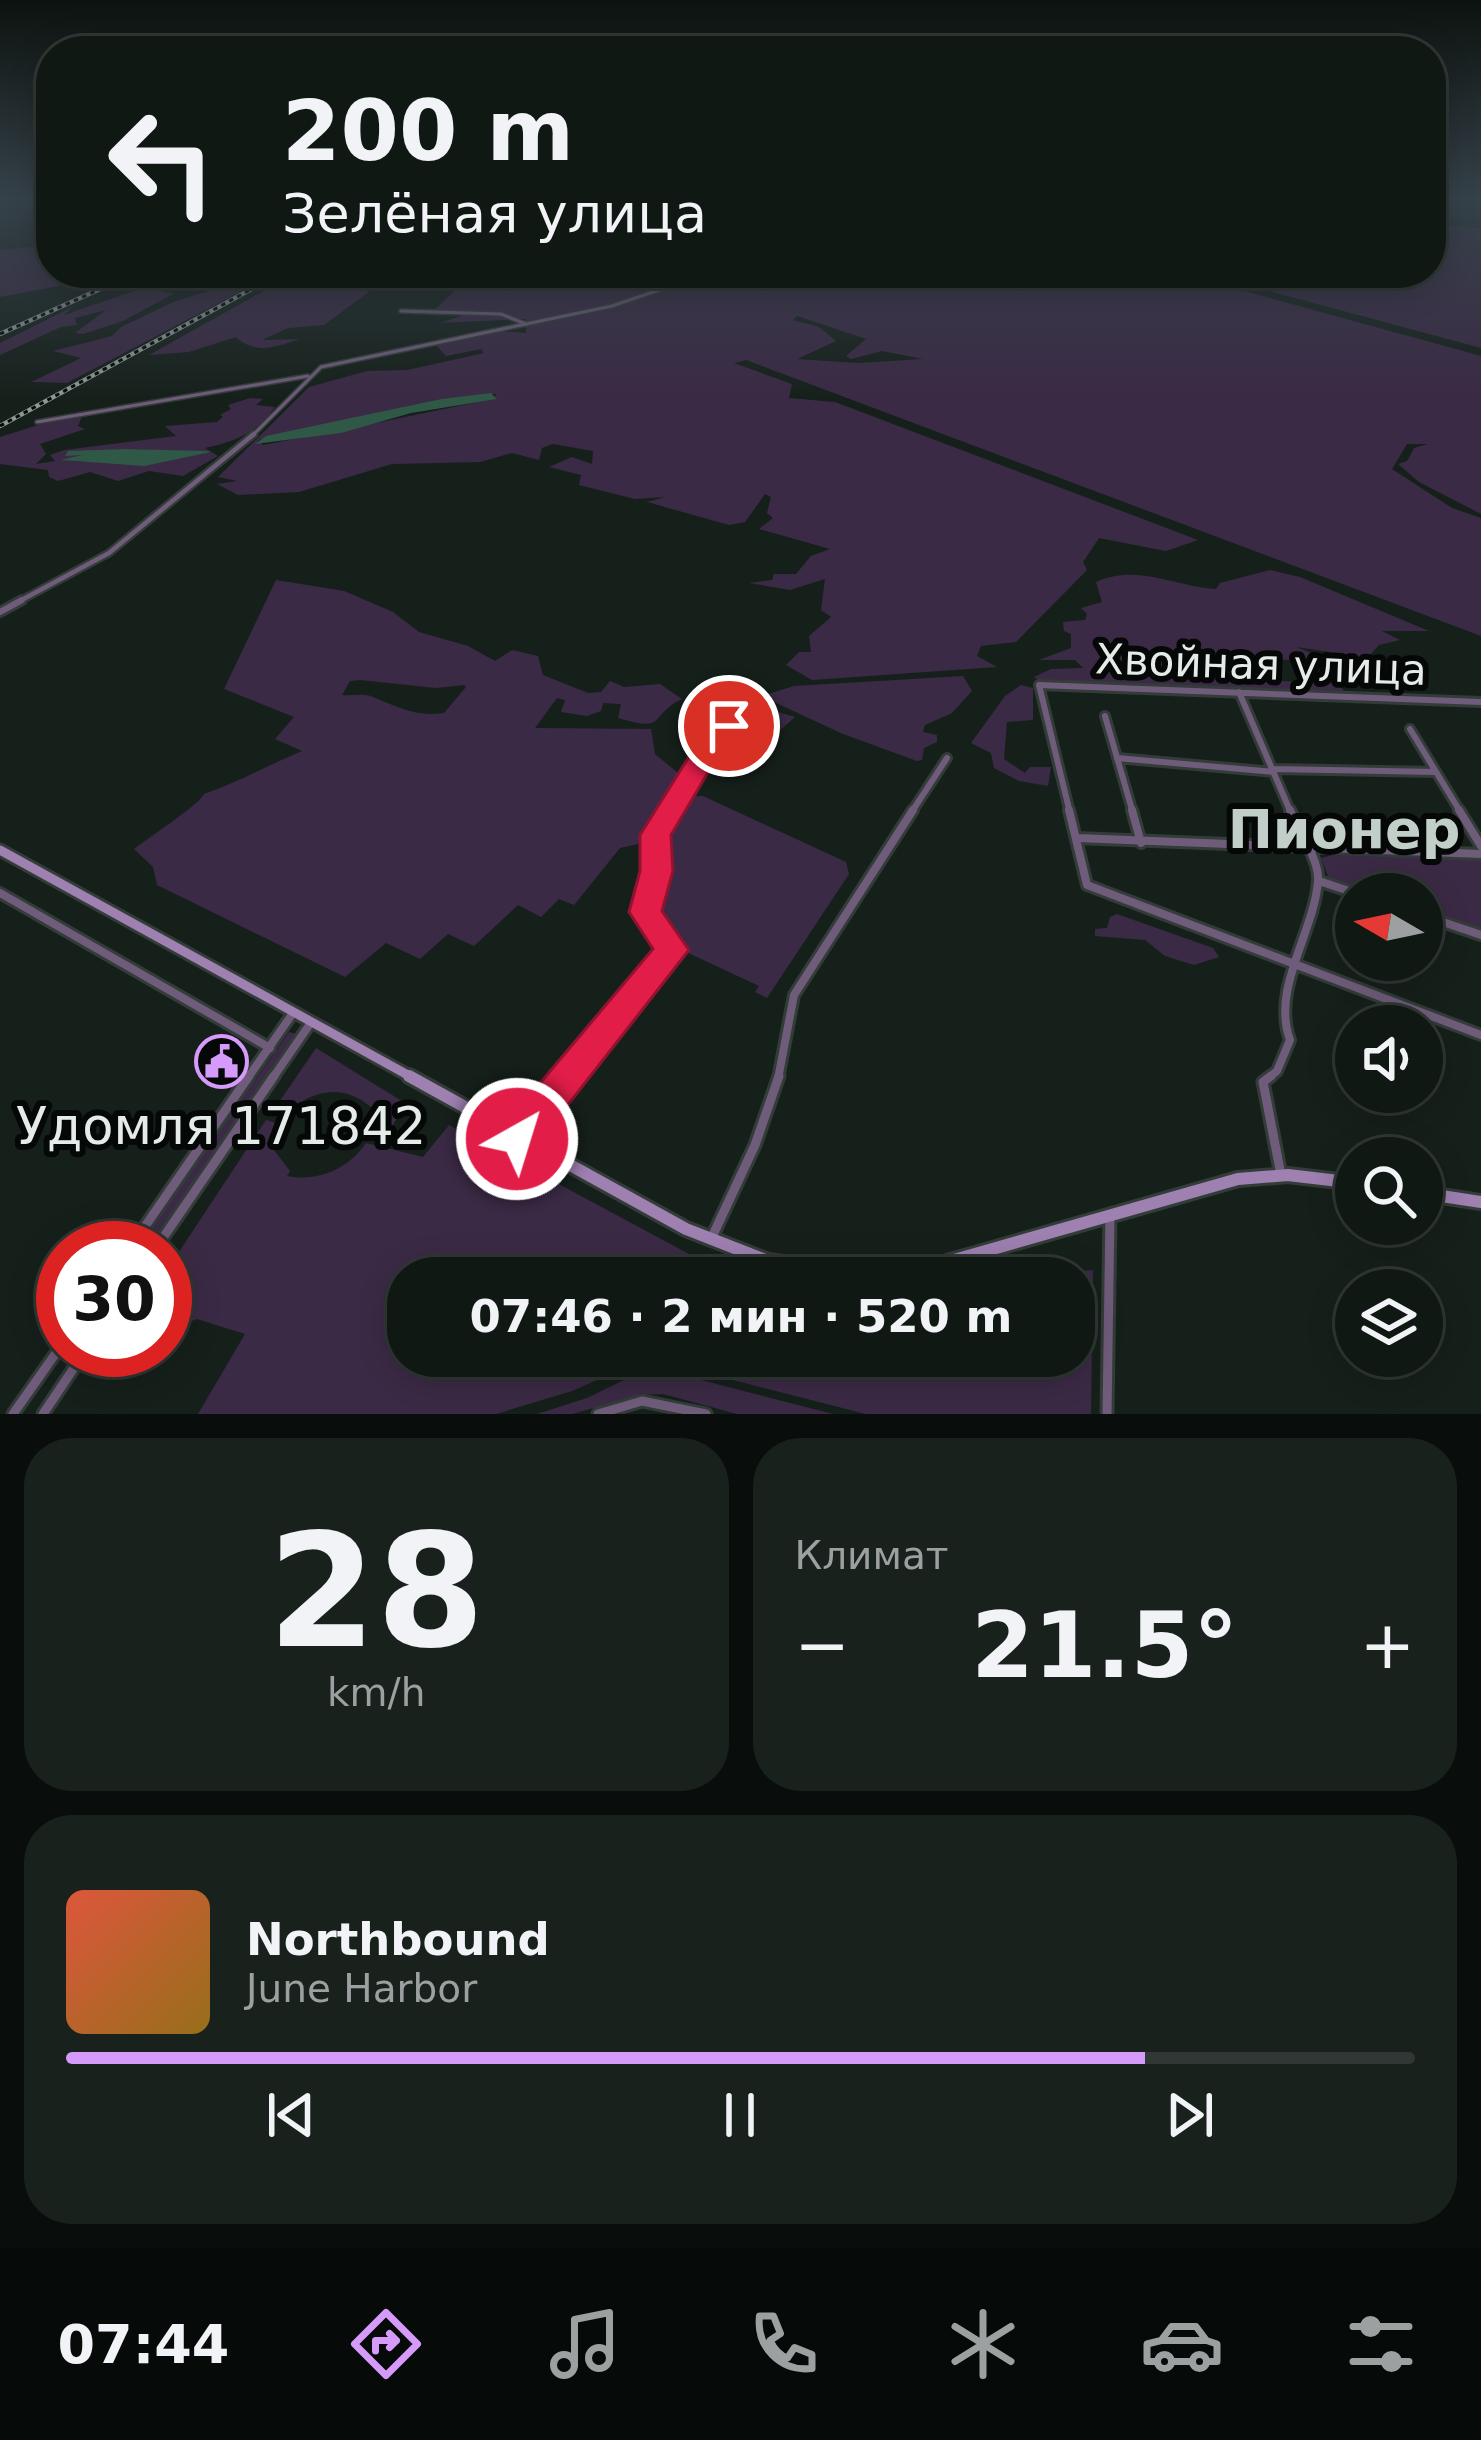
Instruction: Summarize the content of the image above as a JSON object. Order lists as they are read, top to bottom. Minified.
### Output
{"streets":{"street":["Хвойная улица"]},"districts":["Пионер"],"places":{"public building":["Удомля 171842"]},"north":"left","page":{"turn":["200 m","Зелёная улица"],"limit":"30","trip":"07:46 · 2 мин · 520 m","tile":[["28","km/h"],"Климат"],"heat":["−","21.5°","+"],"song":["Northbound","June Harbor"],"tabs":"07:44"}}
